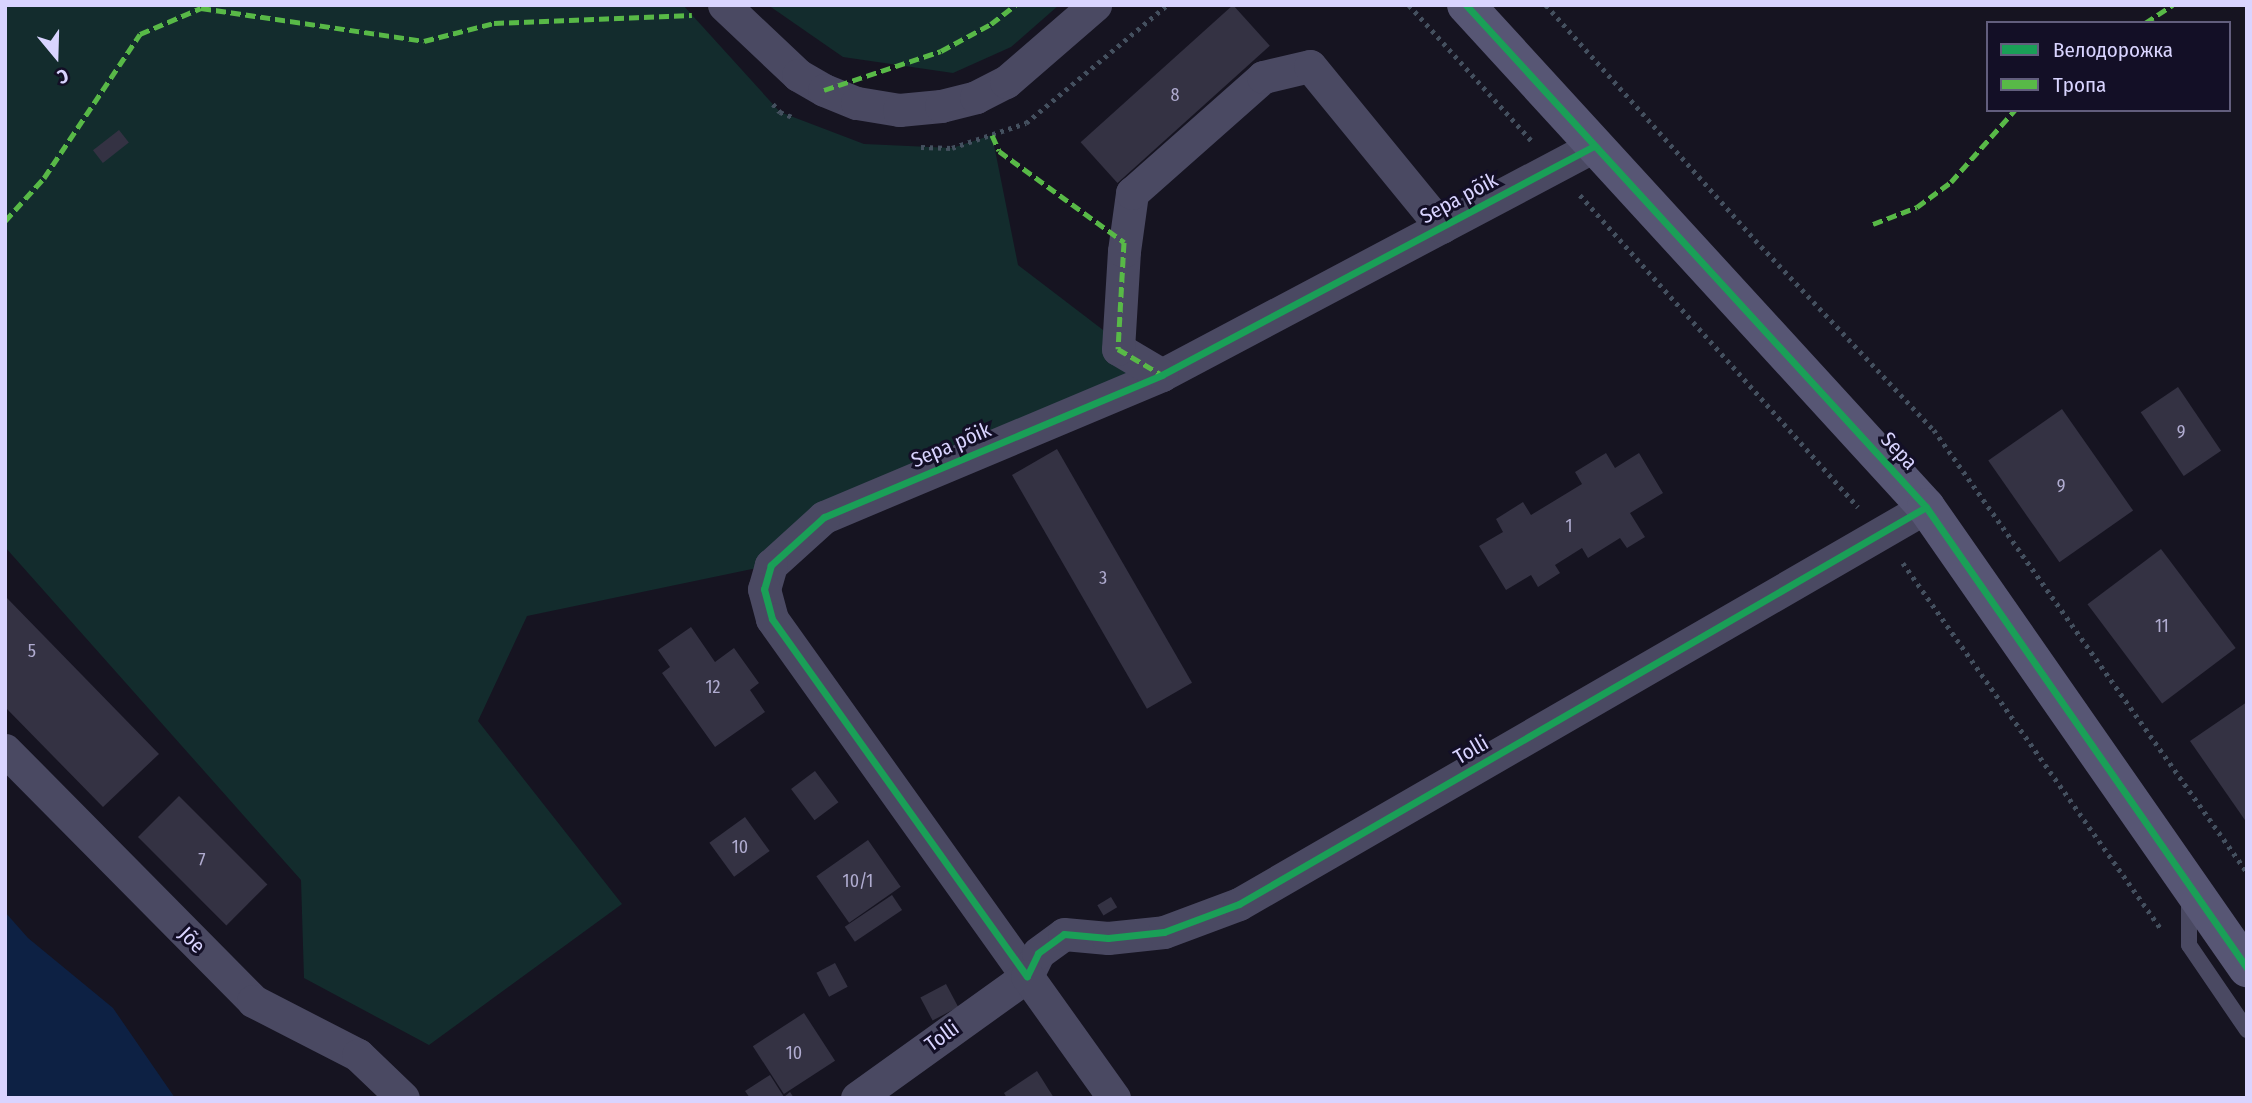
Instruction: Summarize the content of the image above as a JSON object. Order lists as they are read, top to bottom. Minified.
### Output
{"streets":{"street":["Sepa põik","Sepa","Tolli","Jõe"]},"crossings":[["Sepa põik","Sepa"],["Sepa põik","Tolli"],["Sepa","Tolli"]],"house_numbers":["8","9","9","1","3","11","5","12","10","7","10/1","10"],"legend":["Велодорожка","Тропа"],"north":"bottom"}
